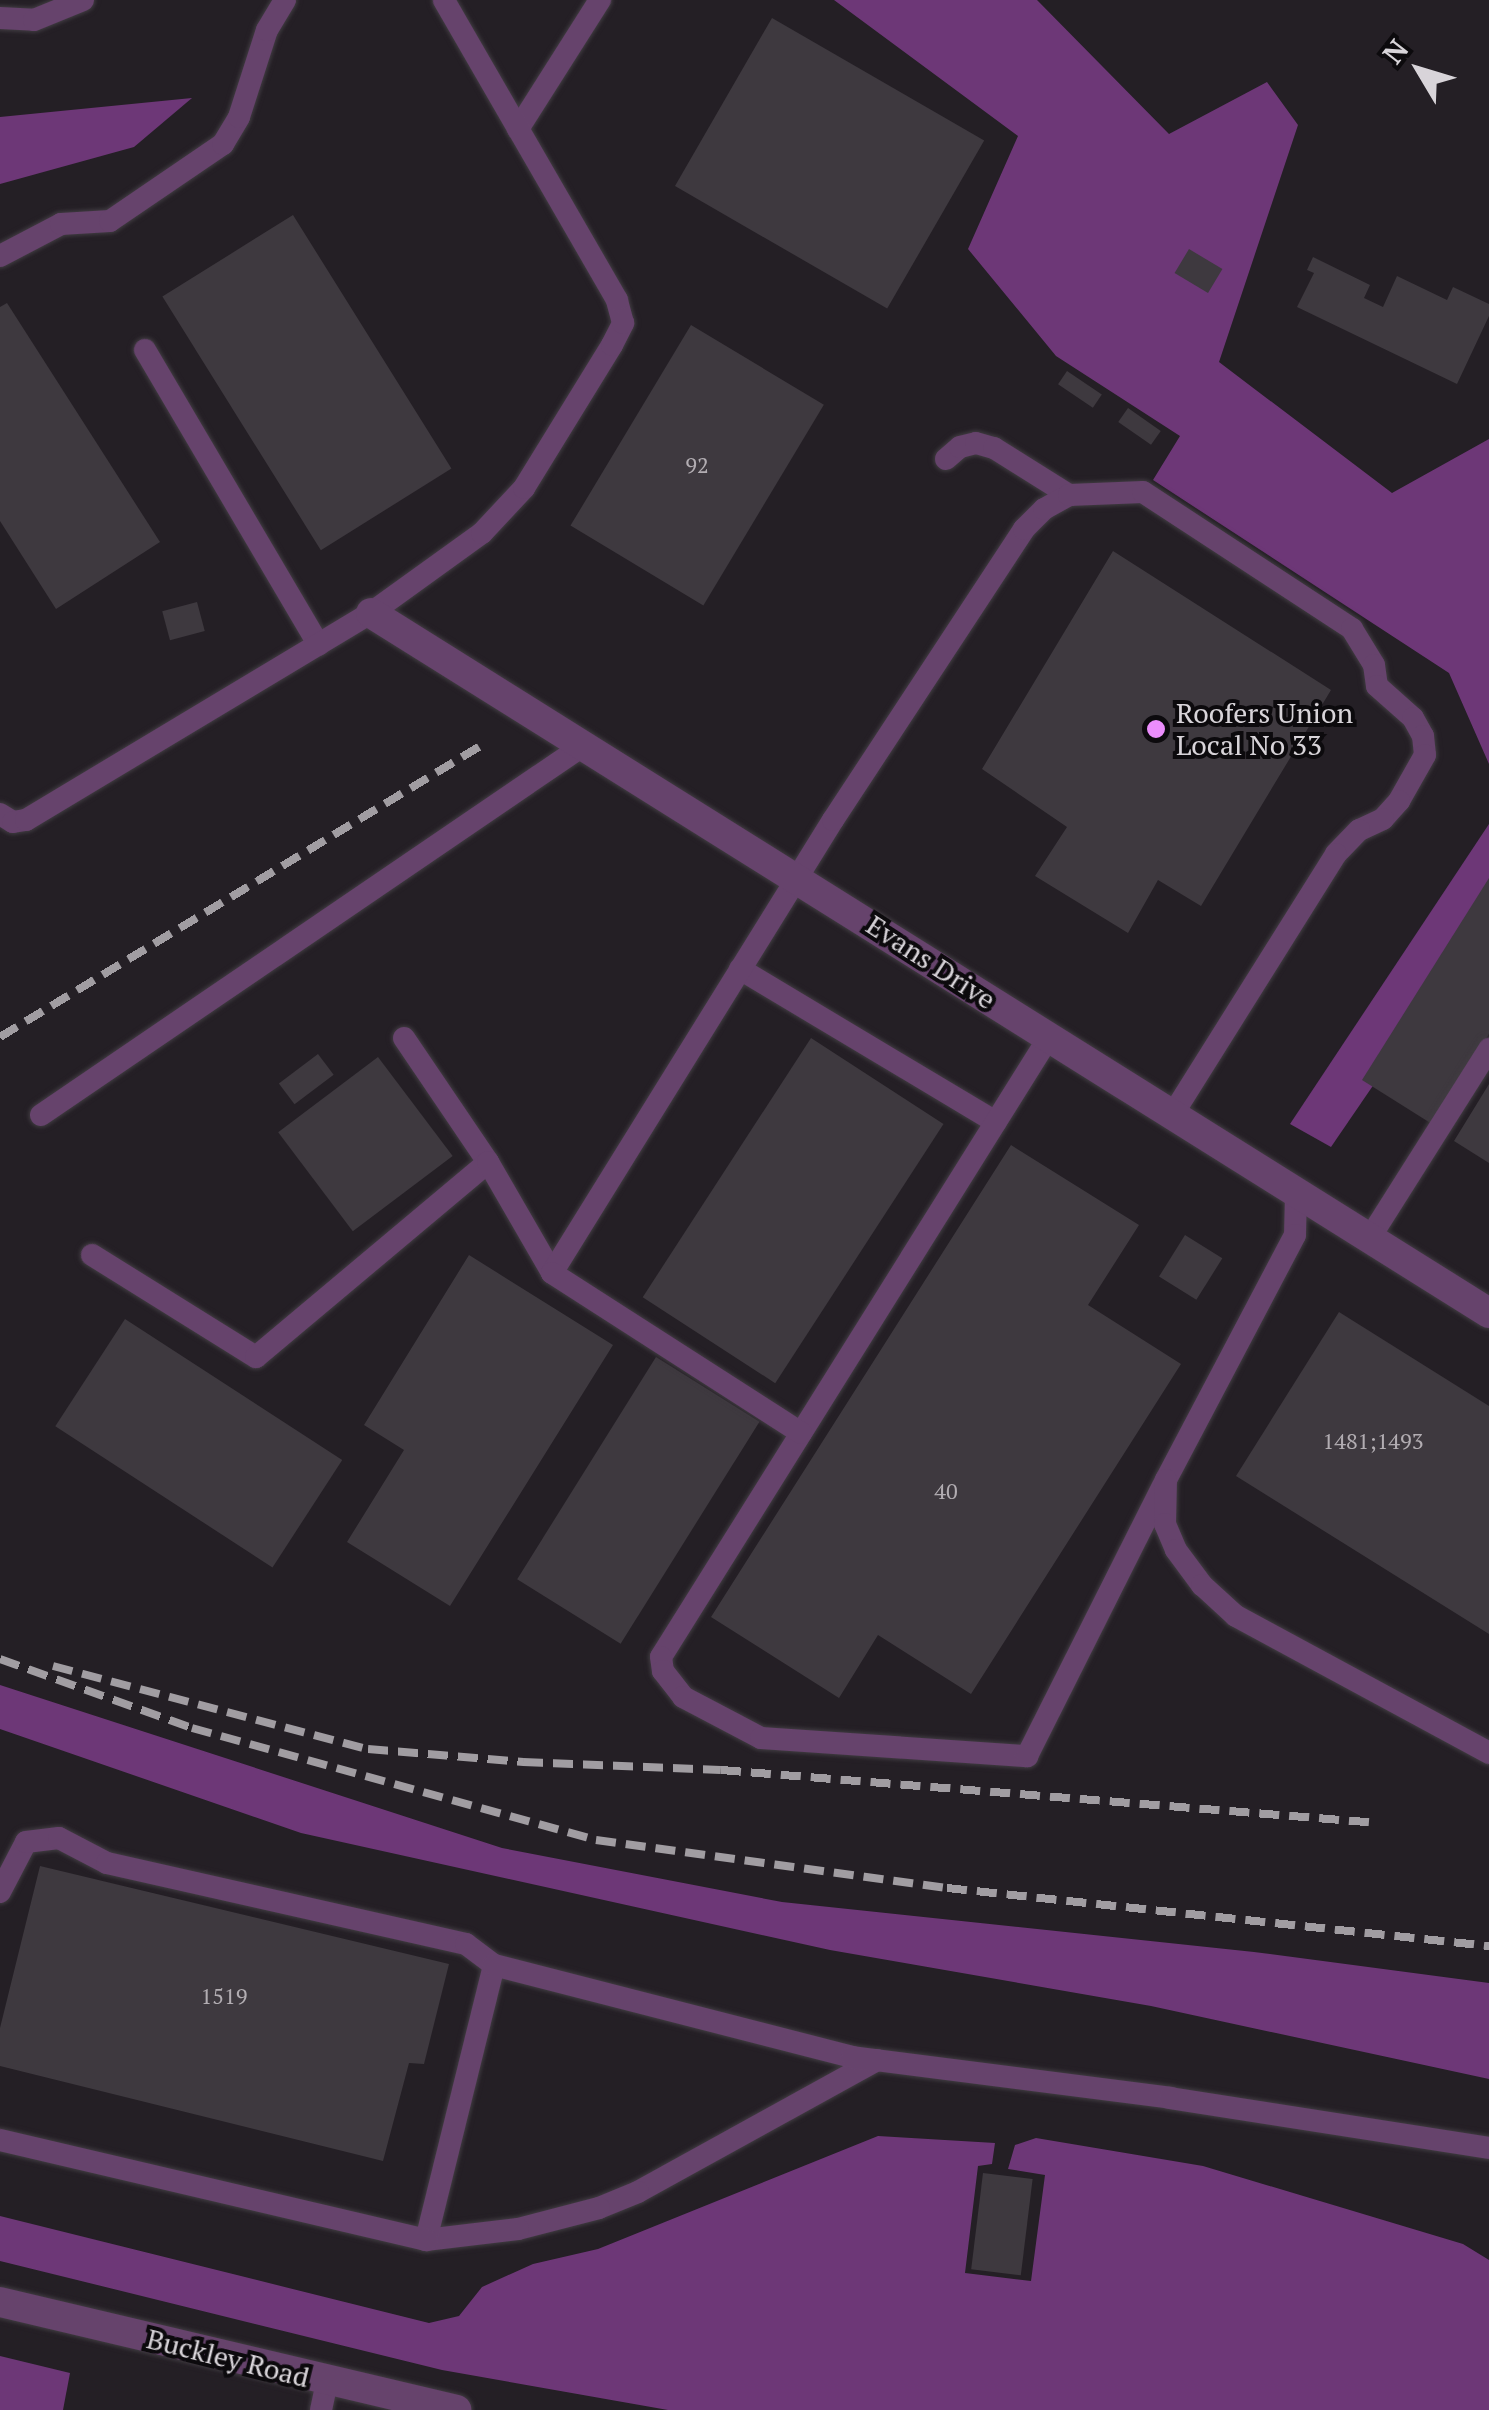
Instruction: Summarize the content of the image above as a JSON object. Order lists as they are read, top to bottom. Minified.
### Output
{"streets":{"street":["Evans Drive","Buckley Road"]},"places":["Roofers Union Local No 33"],"house_numbers":["92","1481;1493","40","1519"],"north":"top left"}
